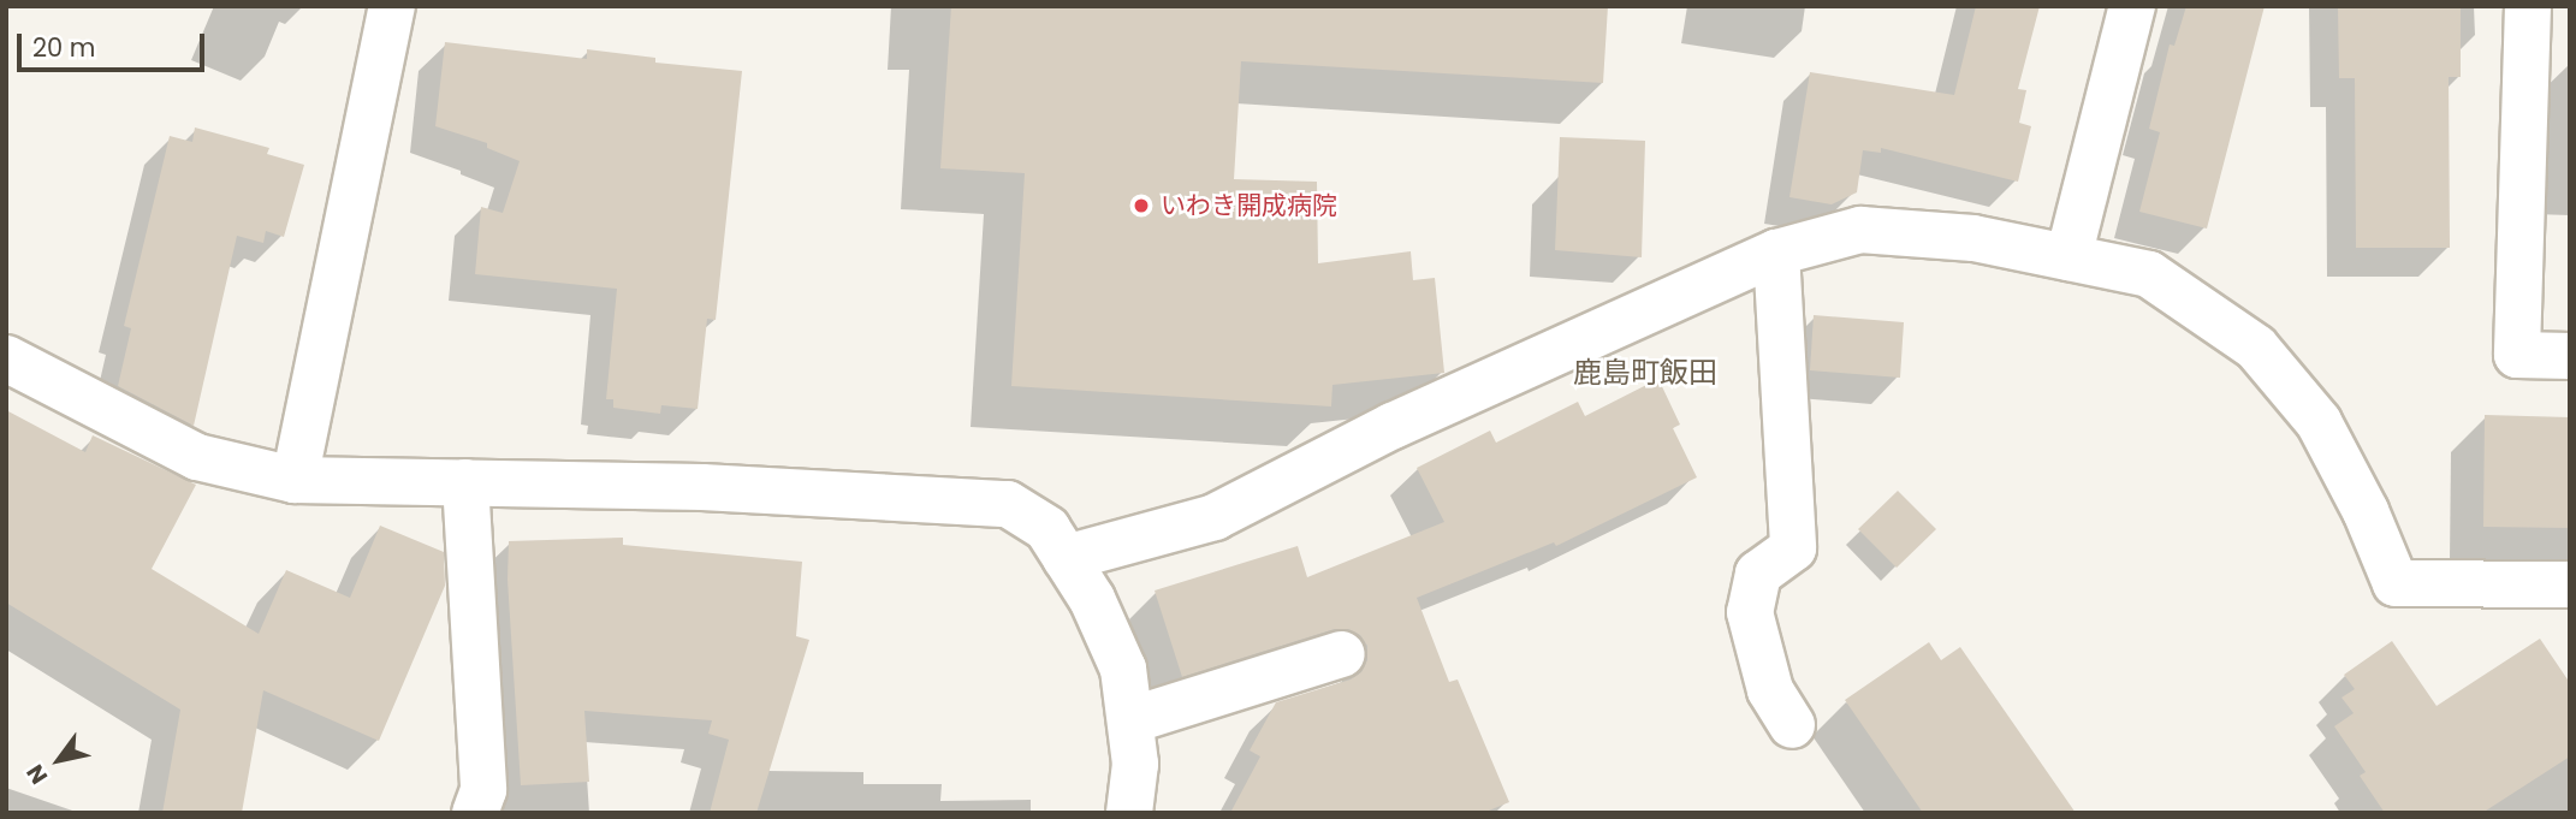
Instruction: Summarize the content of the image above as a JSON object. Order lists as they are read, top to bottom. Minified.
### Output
{"districts":["鹿島町飯田"],"places":["いわき開成病院"],"scale_bar":"20 m","north":"bottom left"}
